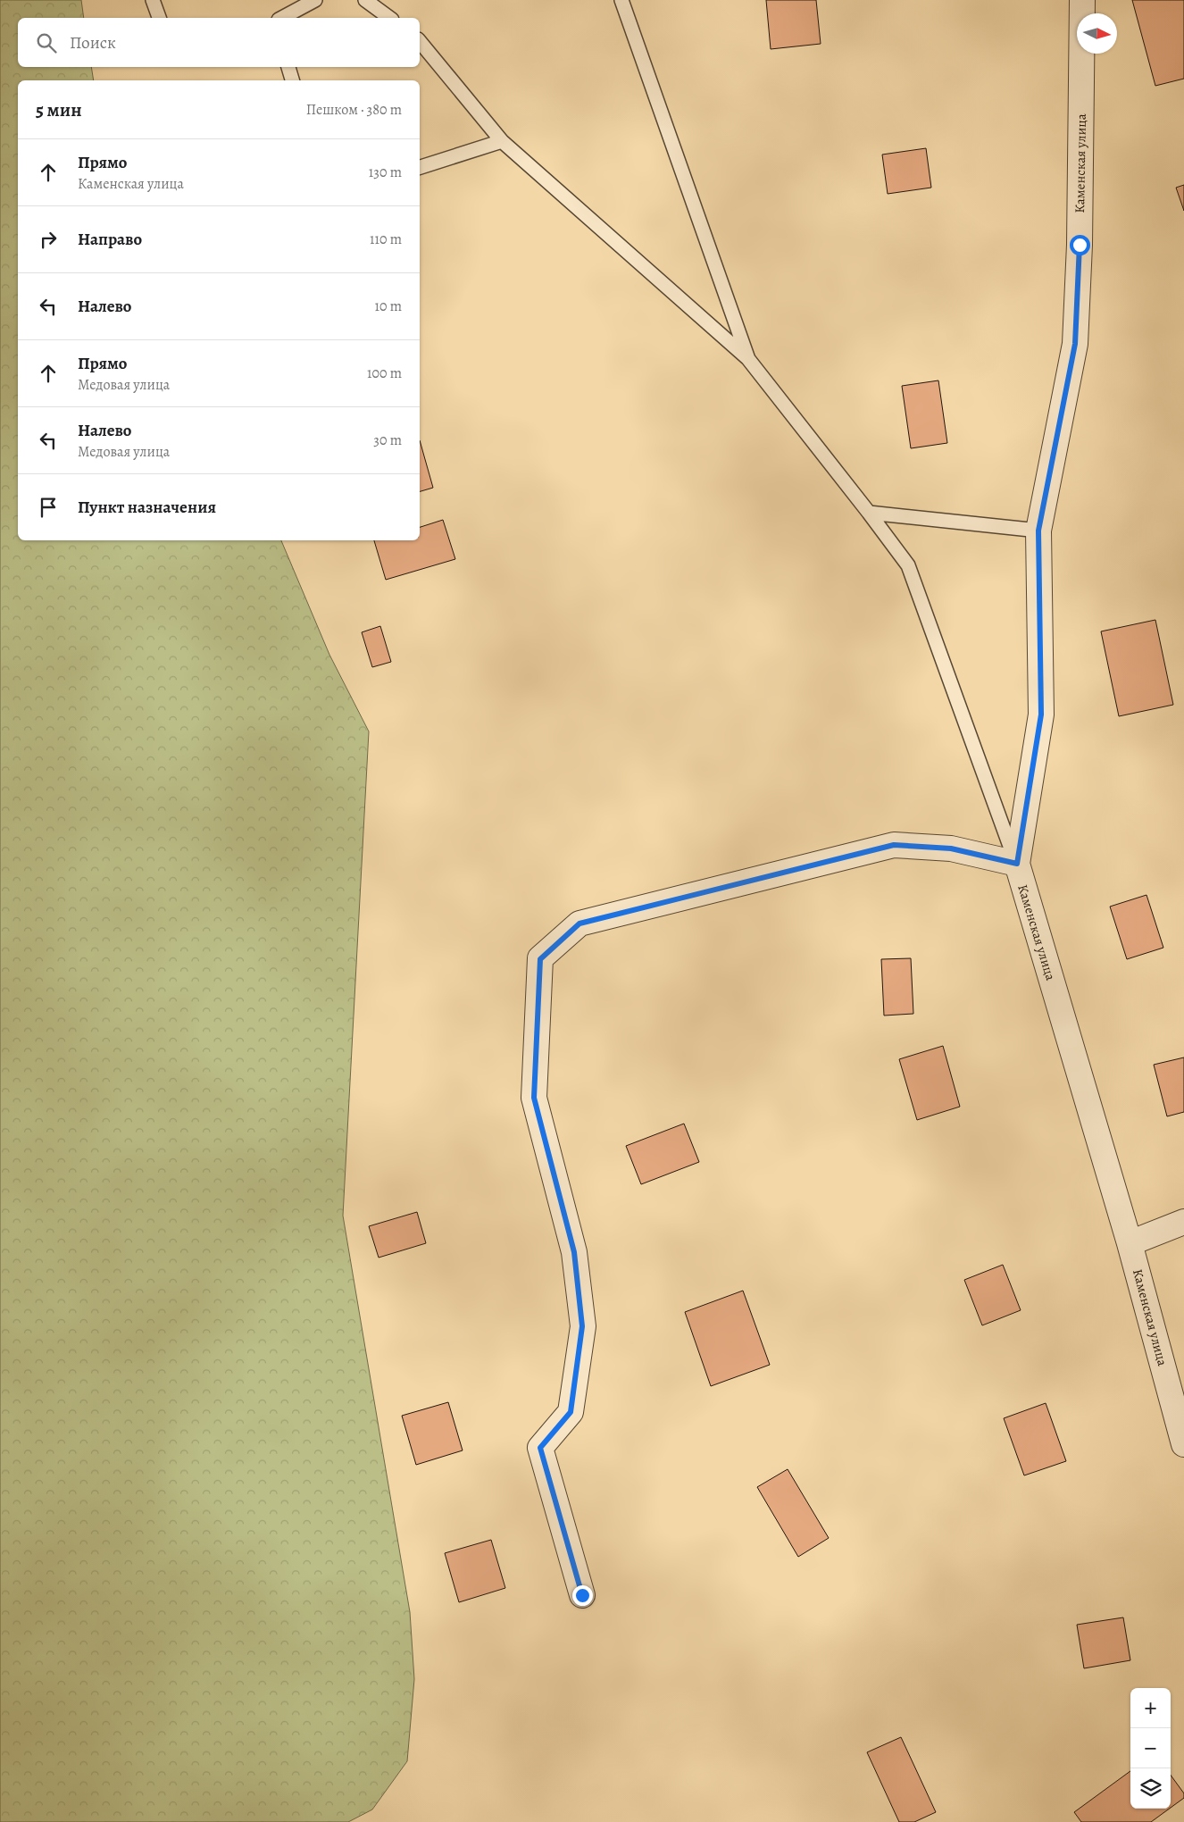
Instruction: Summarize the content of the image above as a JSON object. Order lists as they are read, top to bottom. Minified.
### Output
{"streets":{"street":["Каменская улица"]},"north":"right","page":{"search":"Поиск","heading":["5 мин","Пешком · 380 m"],"list":[["Прямо","Каменская улица","130 m"],["Направо","110 m"],["Налево","10 m"],["Прямо","Медовая улица","100 m"],["Налево","Медовая улица","30 m"],"Пункт назначения"],"map_buttons":["+","−"]}}
